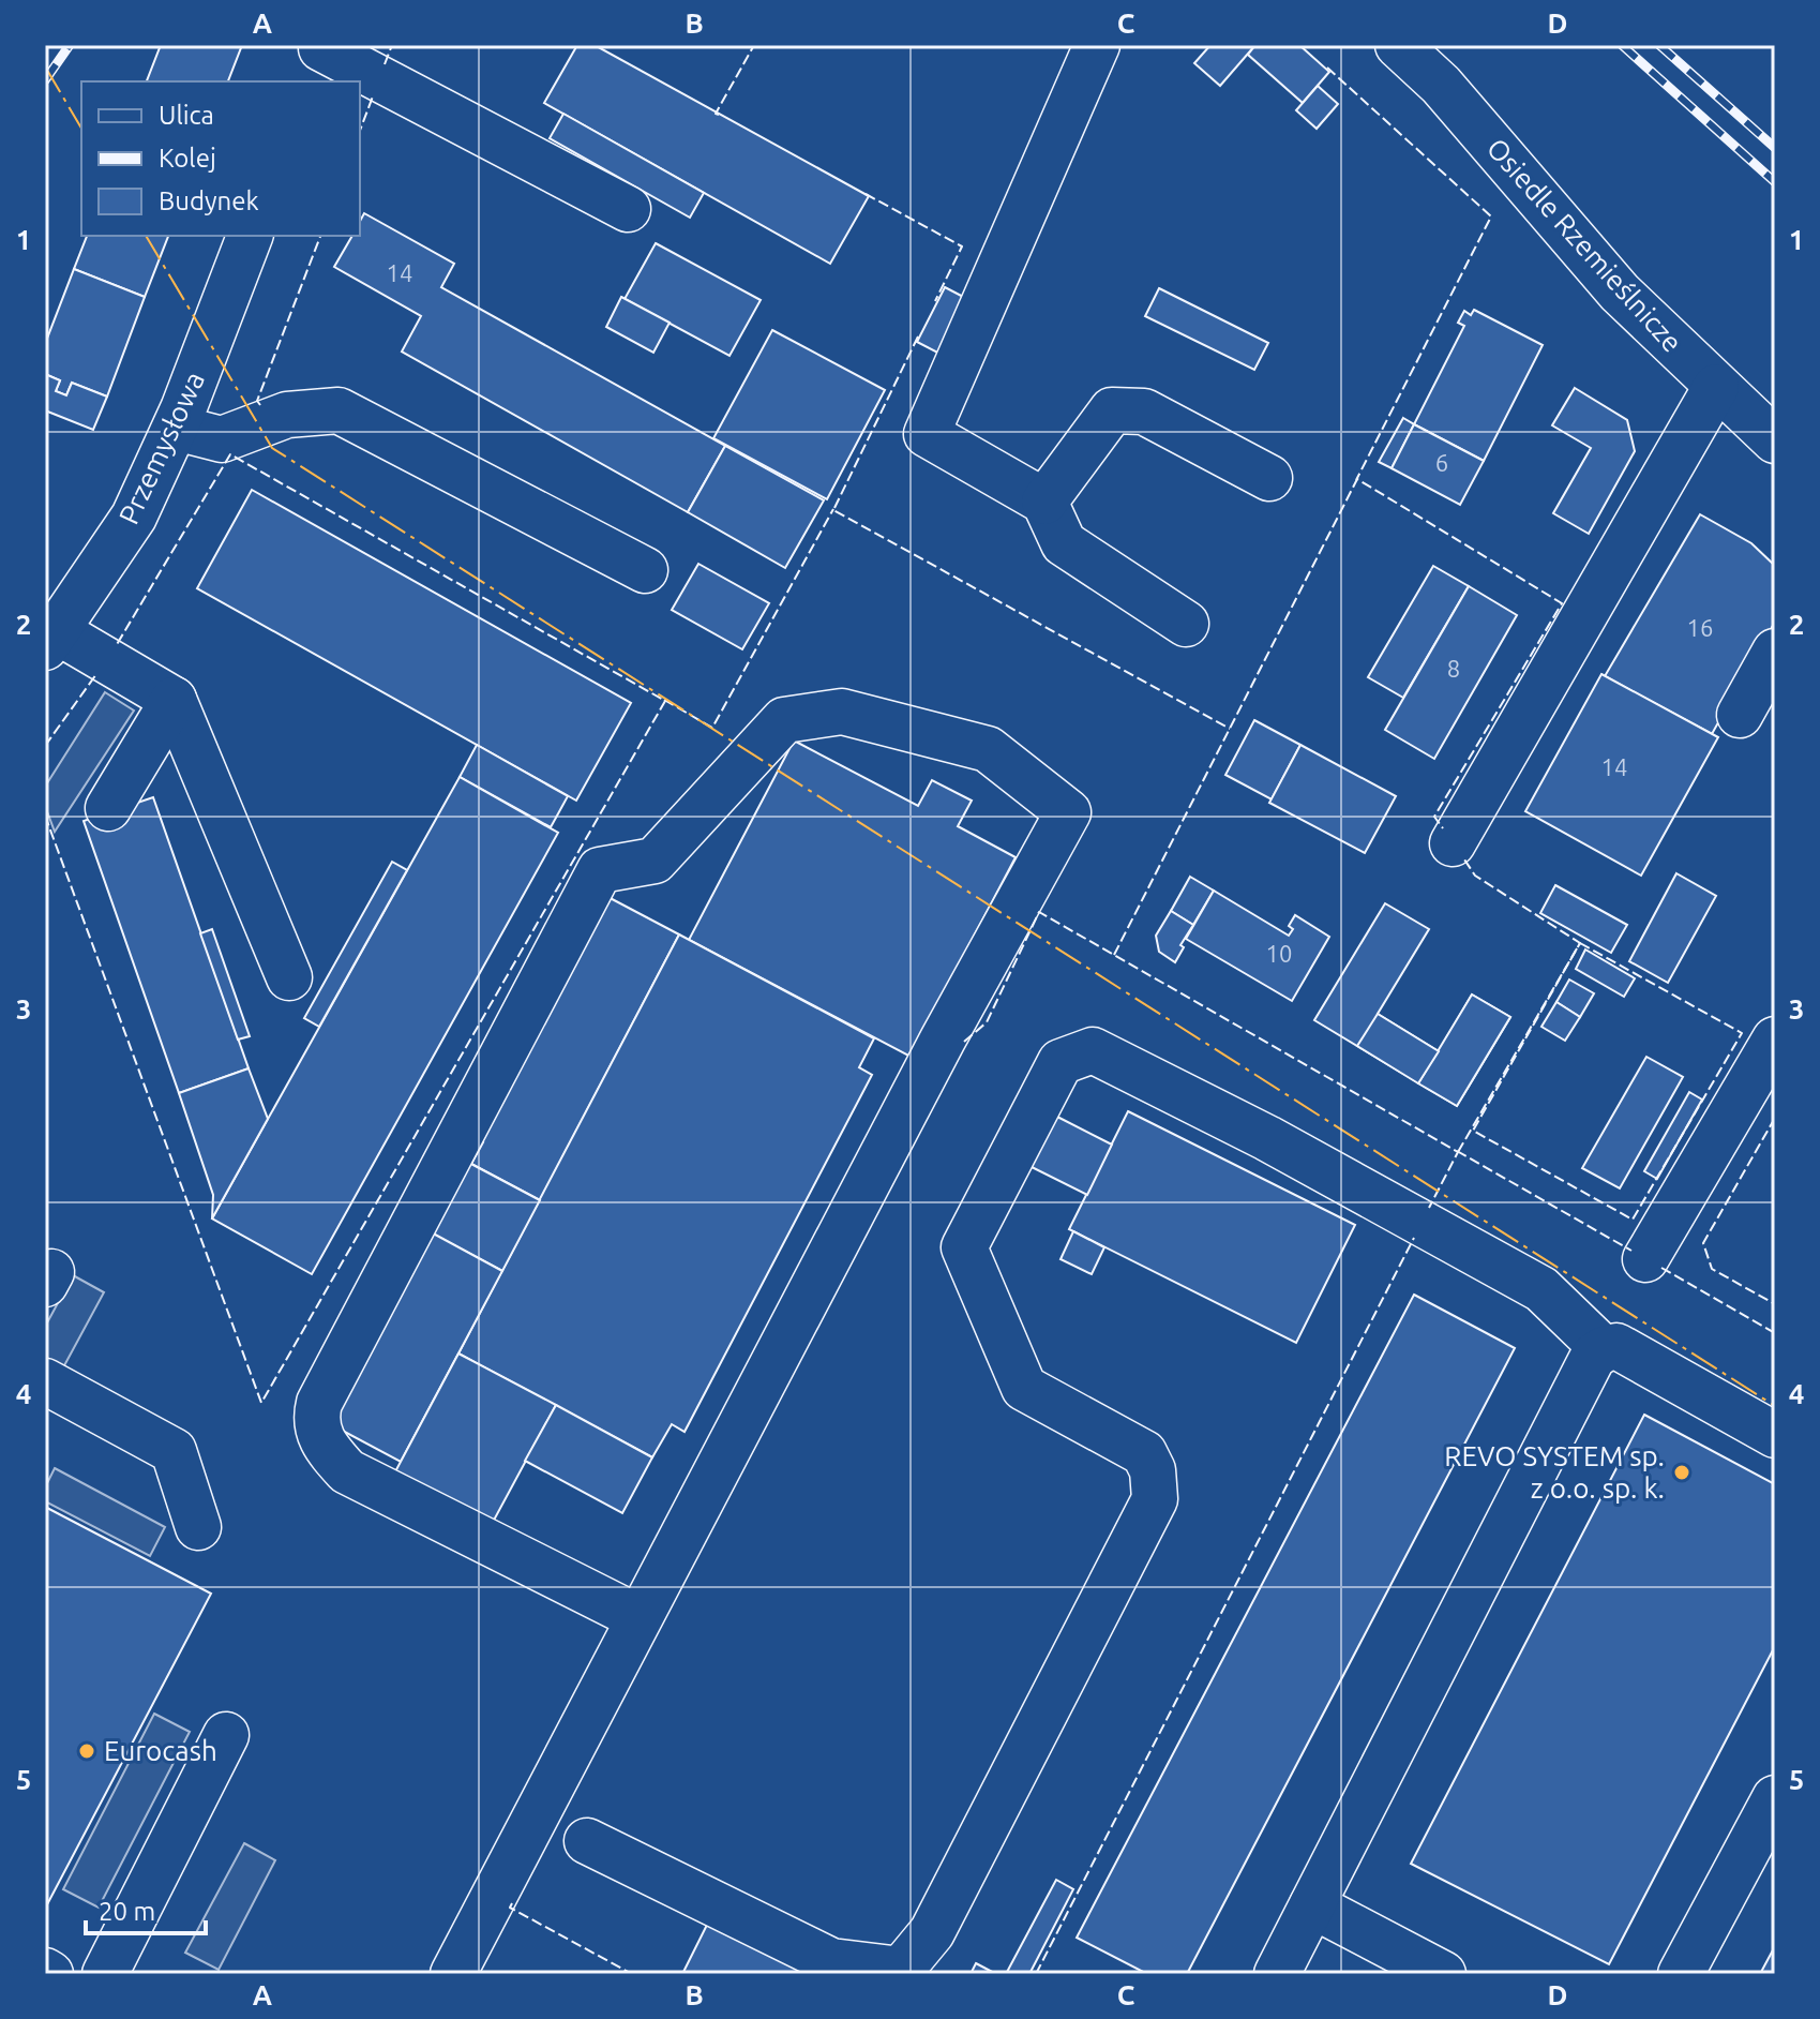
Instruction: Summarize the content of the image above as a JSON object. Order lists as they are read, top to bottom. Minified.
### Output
{"streets":{"street":["Osiedle Rzemieślnicze","Przemysłowa"]},"places":["REVO SYSTEM sp. z o.o. sp. k.","Eurocash"],"house_numbers":["14","6","16","8","14","10"],"legend":["Ulica","Kolej","Budynek"],"scale_bar":"20 m","grid":{"columns":["A","B","C","D"],"rows":["1","2","3","4","5"]}}
